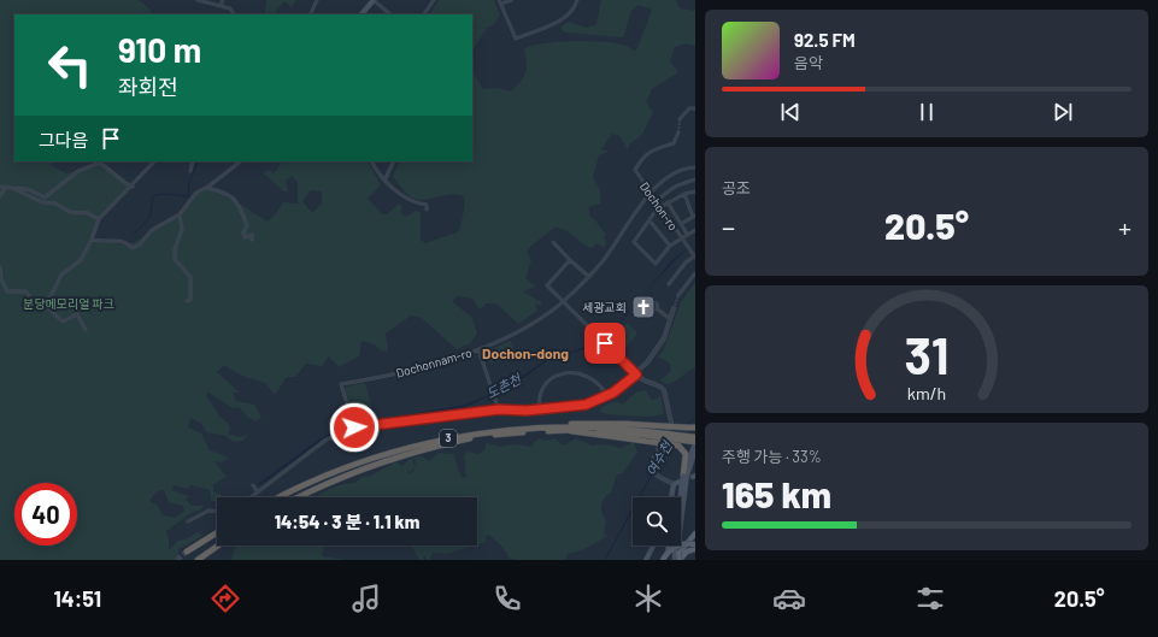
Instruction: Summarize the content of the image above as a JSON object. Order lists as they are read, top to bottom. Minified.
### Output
{"streets":{"highway":["3"],"street":["Dochon-ro","Dochonnam-ro"]},"crossings":[["Dochon-ro","Dochonnam-ro"]],"districts":["Dochon-dong"],"water":["도촌천","여수천"],"parks":["분당메모리얼 파크"],"places":{"church":["세광교회"]},"page":{"turn":["910 m","좌회전"],"song":["92.5 FM","음악"],"then":"그다음","tile":["공조",["주행 가능 · 33%","165 km"]],"heat":["−","20.5°","+"],"limit":"40","trip":"14:54 · 3 분 · 1.1 km","tabs":["14:51","20.5°"],"gauge":["31","km/h"]}}
